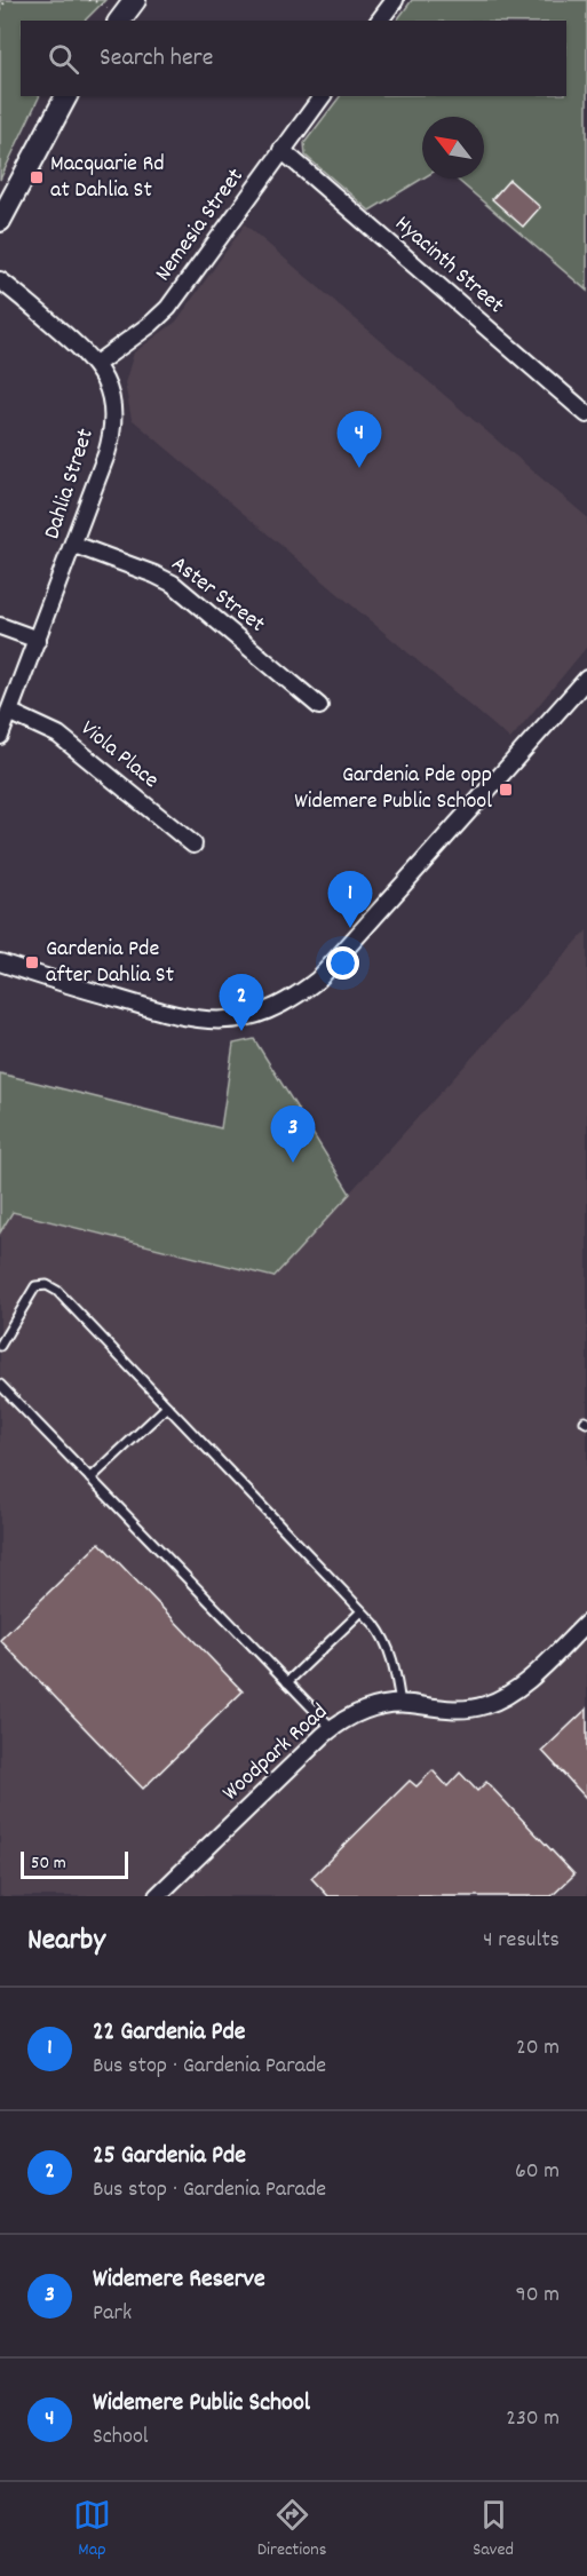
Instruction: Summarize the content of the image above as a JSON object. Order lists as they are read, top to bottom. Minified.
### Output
{"streets":{"street":["Nemesia Street","Hyacinth Street","Dahlia Street","Aster Street","Viola Place","Woodpark Road"]},"crossings":[["Nemesia Street","Hyacinth Street"],["Nemesia Street","Dahlia Street"],["Dahlia Street","Aster Street"],["Dahlia Street","Viola Place"]],"places":{"transit":["Macquarie Rd at Dahlia St","Gardenia Pde opp Widemere Public School","Gardenia Pde after Dahlia St"]},"scale_bar":"50 m","north":"top left","page":{"search":"Search here","pins":["4","1","2","3"],"scale":"50 m","heading":["Nearby","4 results"],"list":[{"mark":"1","name":"22 Gardenia Pde","note":"Bus stop · Gardenia Parade","value":"20 m"},{"mark":"2","name":"25 Gardenia Pde","note":"Bus stop · Gardenia Parade","value":"60 m"},{"mark":"3","name":"Widemere Reserve","note":"Park","value":"90 m"},{"mark":"4","name":"Widemere Public School","note":"School","value":"230 m"}],"nav":["Map","Directions","Saved"]}}
